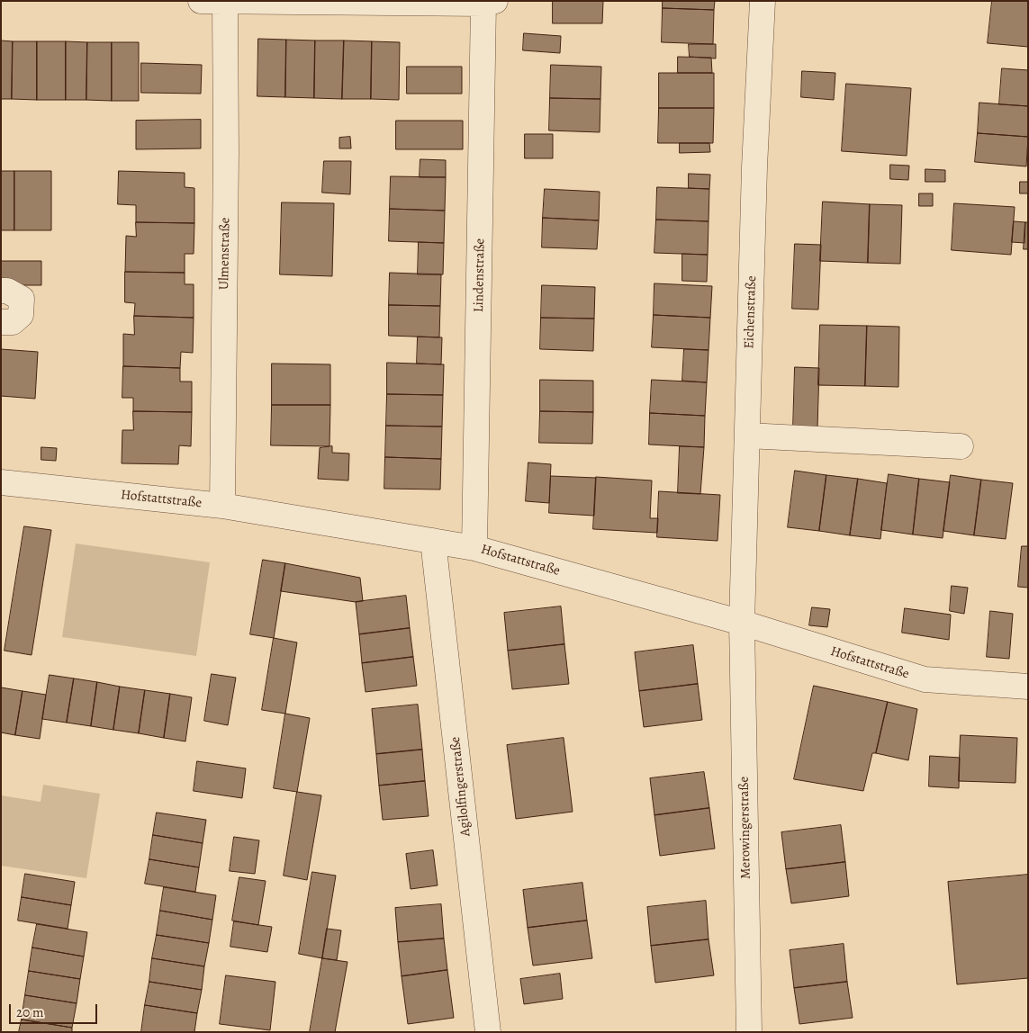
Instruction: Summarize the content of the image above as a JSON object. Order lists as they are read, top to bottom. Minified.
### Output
{"streets":{"street":["Ulmenstraße","Lindenstraße","Eichenstraße","Hofstattstraße","Agilolfingerstraße","Merowingerstraße"]},"crossings":[["Ulmenstraße","Hofstattstraße"],["Lindenstraße","Hofstattstraße"],["Eichenstraße","Hofstattstraße"],["Eichenstraße","Merowingerstraße"],["Hofstattstraße","Agilolfingerstraße"],["Hofstattstraße","Merowingerstraße"]],"scale_bar":"20 m"}
